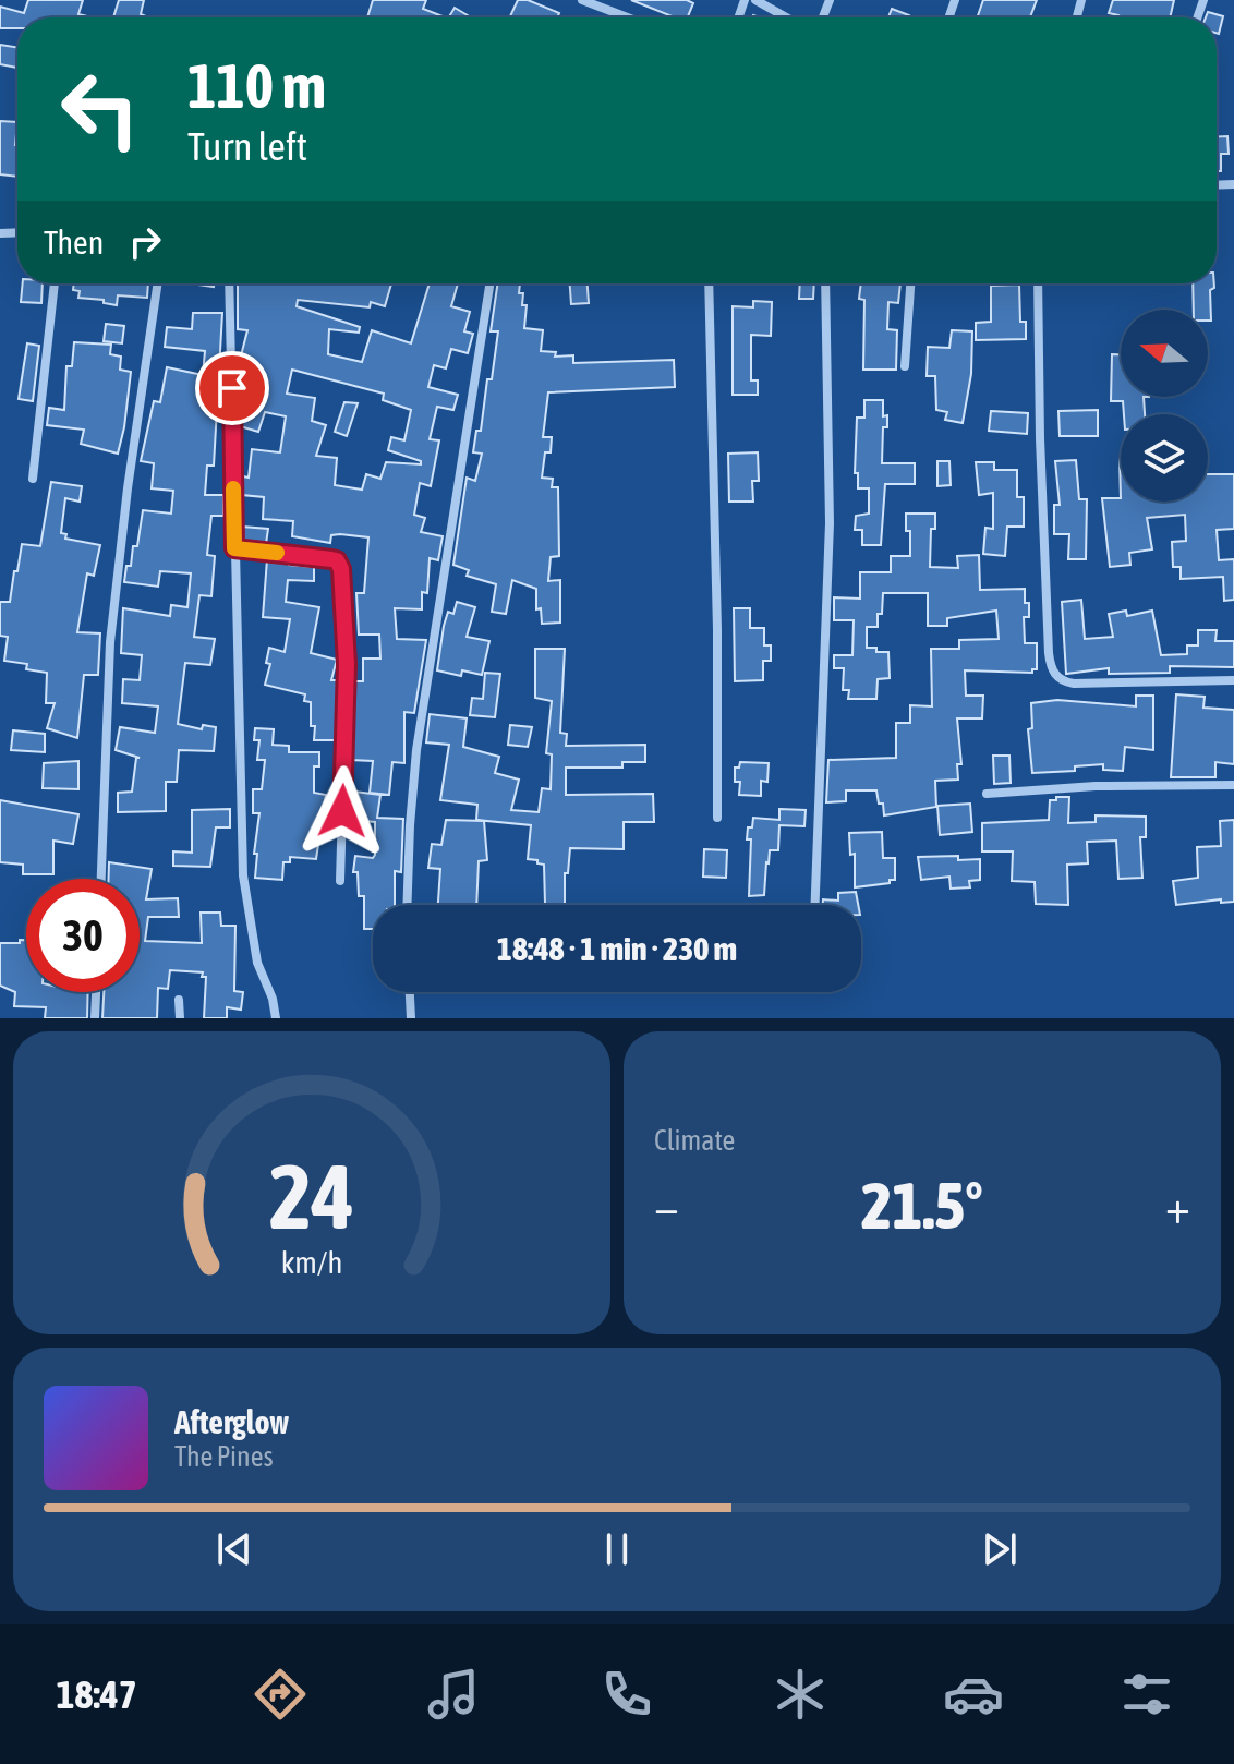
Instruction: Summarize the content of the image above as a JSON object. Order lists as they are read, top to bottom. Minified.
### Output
{"north":"left","page":{"turn":["110 m","Turn left"],"then":"Then","limit":"30","trip":"18:48 · 1 min · 230 m","tile":"Climate","heat":["−","21.5°","+"],"song":["Afterglow","The Pines"],"tabs":"18:47","gauge":["24","km/h"]}}
